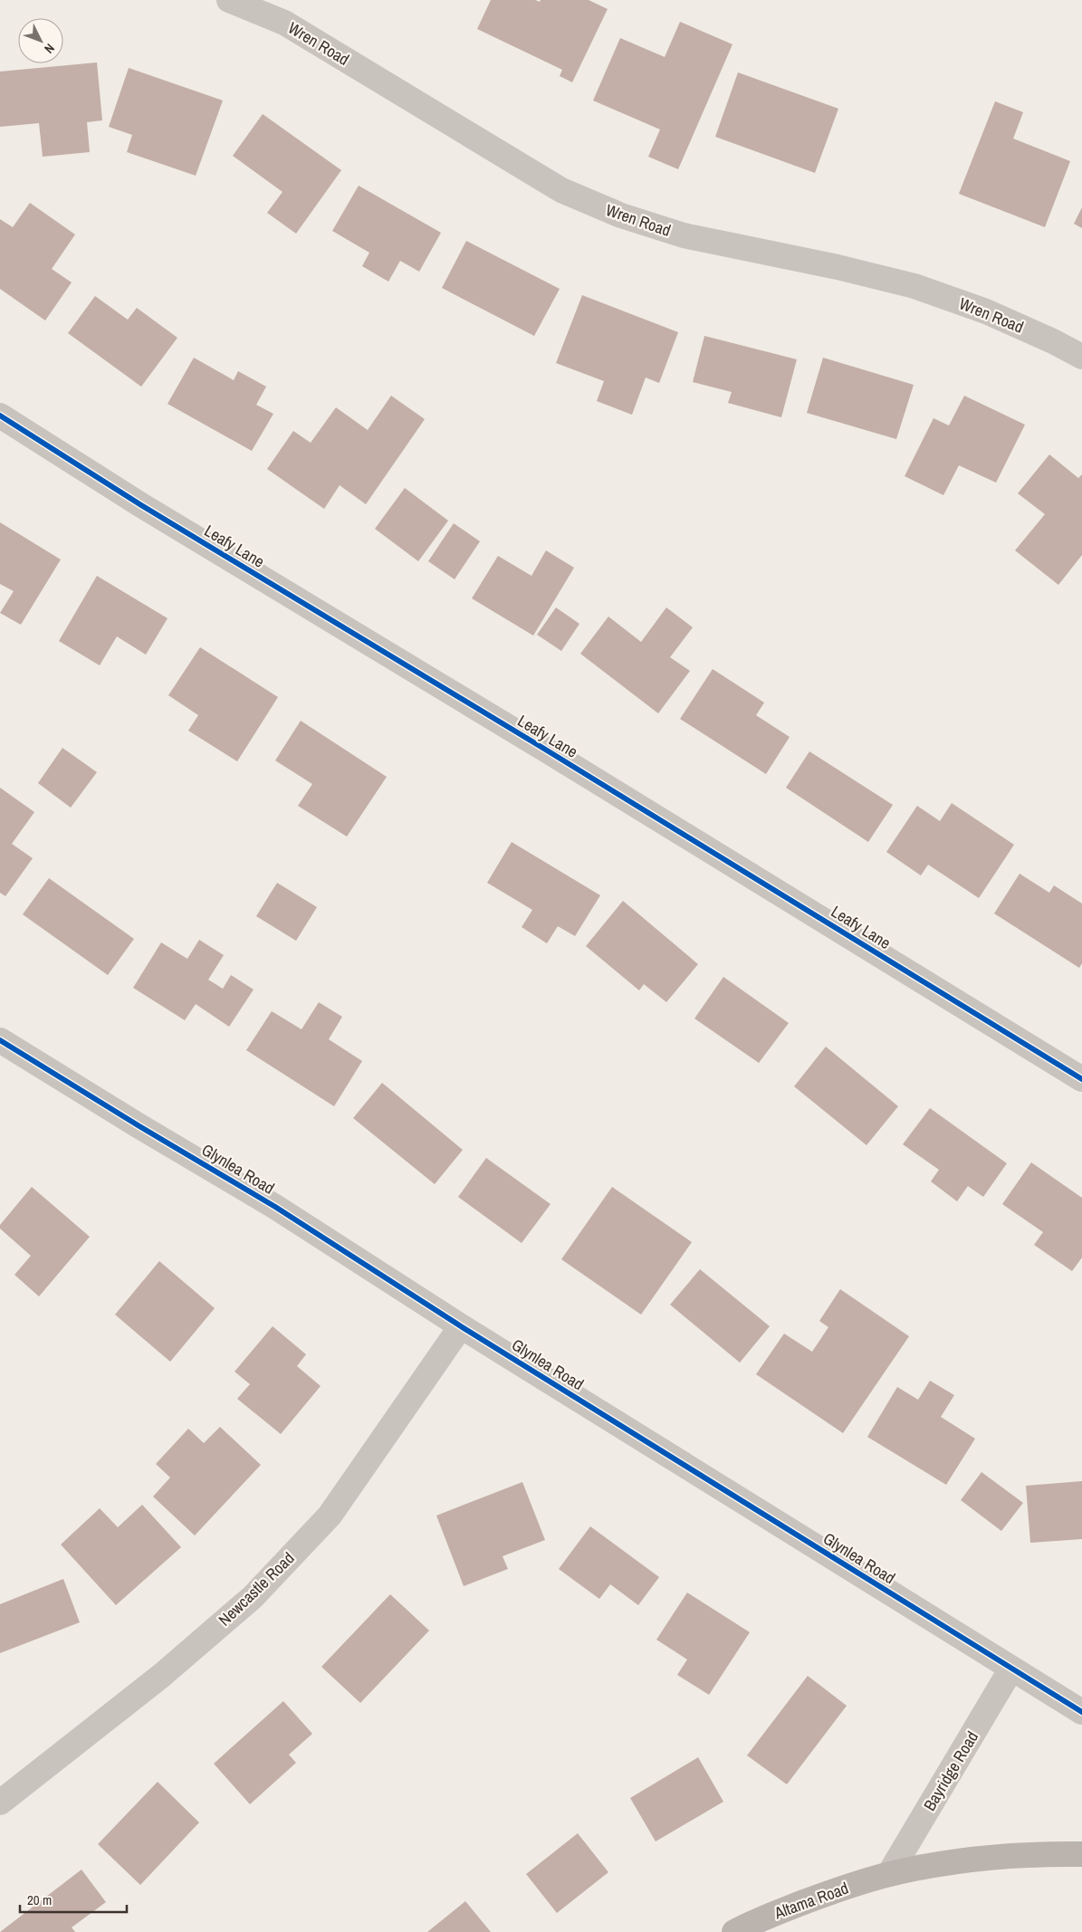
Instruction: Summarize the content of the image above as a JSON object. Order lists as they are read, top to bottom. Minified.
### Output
{"streets":{"street":["Wren Road","Leafy Lane","Glynlea Road","Newcastle Road","Bayridge Road","Altama Road"]},"crossings":[["Glynlea Road","Newcastle Road"],["Glynlea Road","Bayridge Road"],["Bayridge Road","Altama Road"]],"scale_bar":"20 m","north":"bottom right"}
